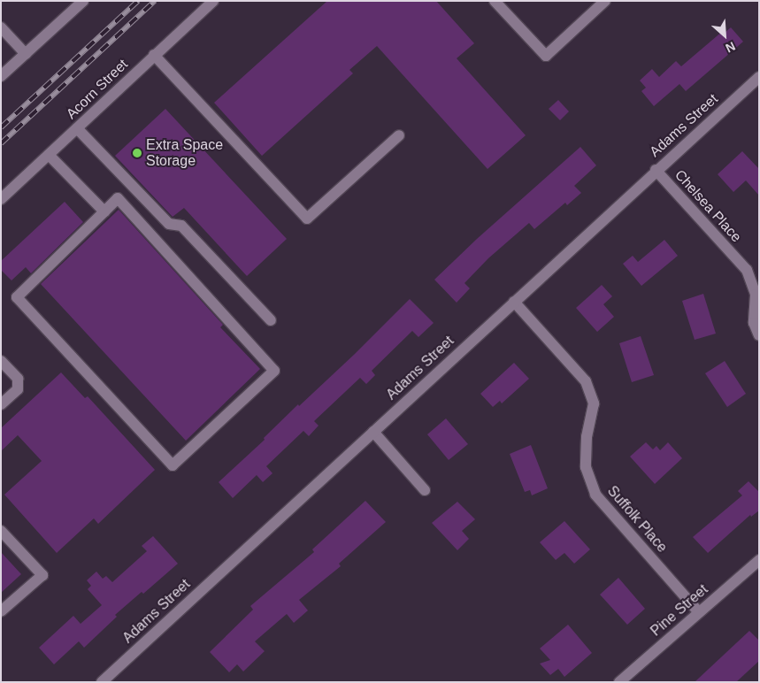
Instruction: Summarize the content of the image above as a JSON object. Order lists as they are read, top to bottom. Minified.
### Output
{"streets":{"street":["Acorn Street","Adams Street","Chelsea Place","Suffolk Place","Pine Street"]},"crossings":[["Adams Street","Chelsea Place"],["Adams Street","Suffolk Place"],["Suffolk Place","Pine Street"]],"places":["Extra Space Storage"],"north":"bottom right"}
